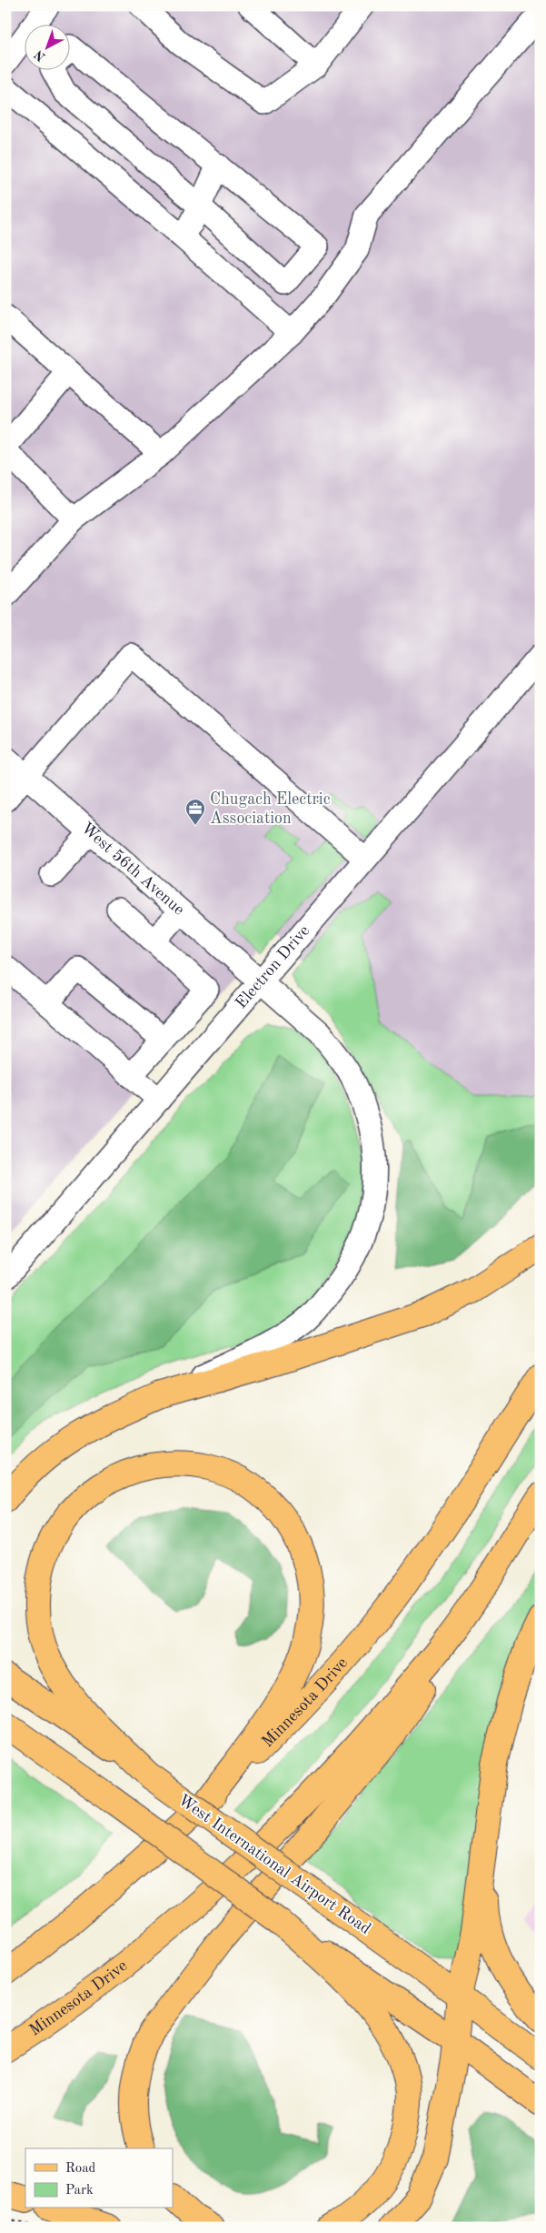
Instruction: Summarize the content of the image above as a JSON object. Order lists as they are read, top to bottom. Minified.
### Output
{"streets":{"main road":["Minnesota Drive","West International Airport Road"],"street":["West 56th Avenue","Electron Drive"]},"crossings":[["West 56th Avenue","Electron Drive"]],"places":{"office":["Chugach Electric Association"]},"legend":["Road","Park"],"north":"bottom left"}
